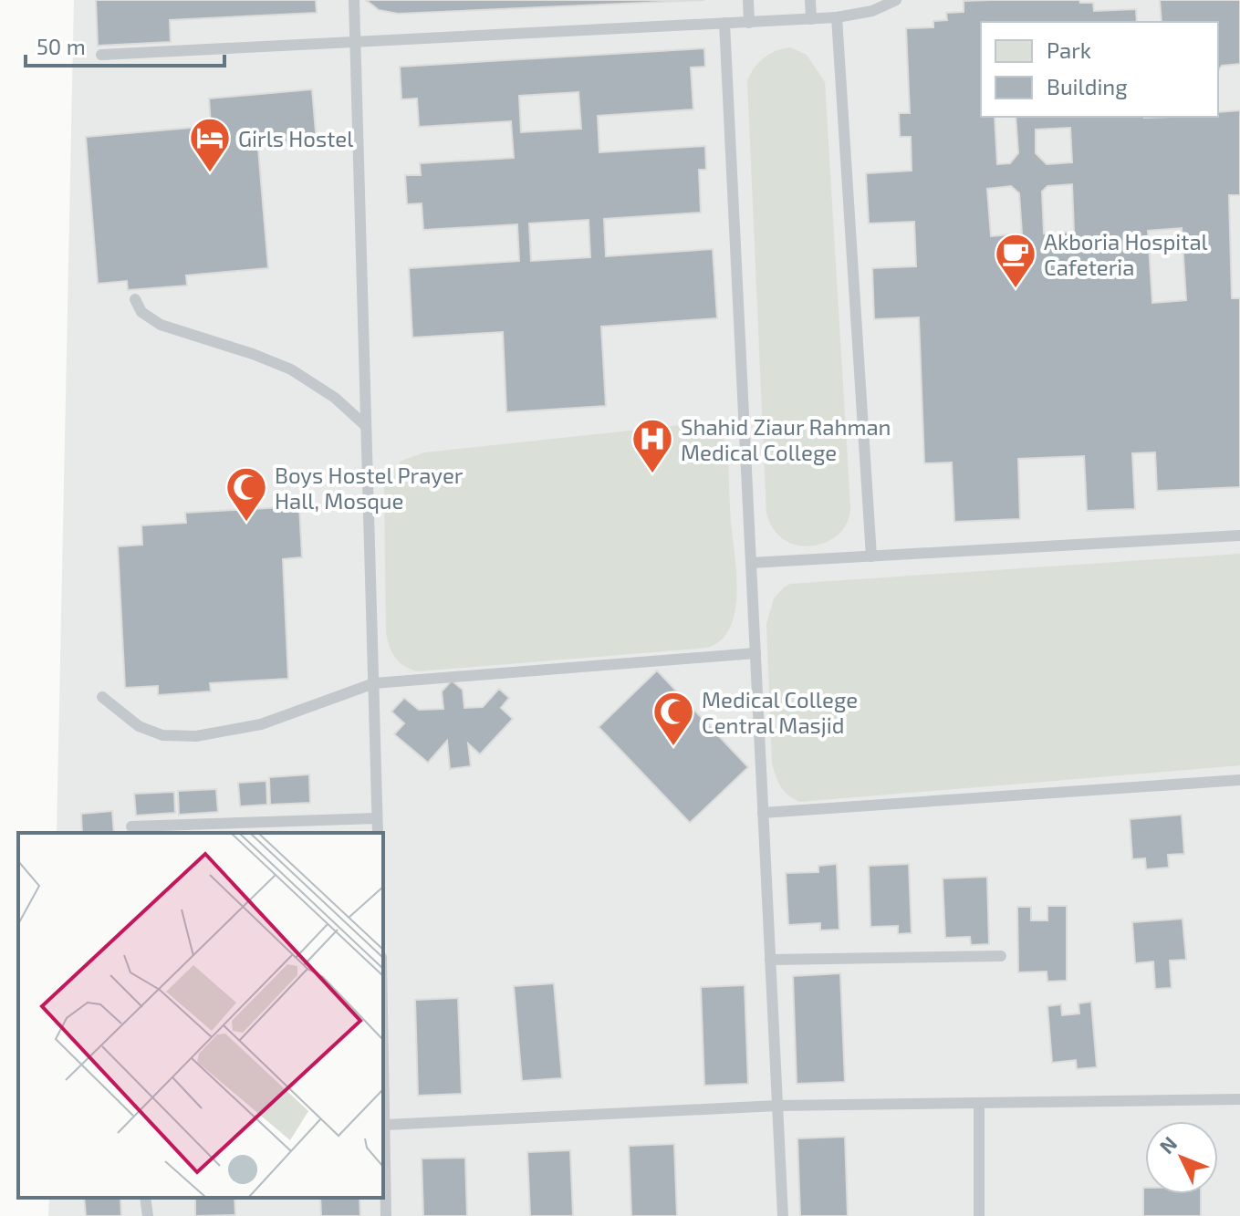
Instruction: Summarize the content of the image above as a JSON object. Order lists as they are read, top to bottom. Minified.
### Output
{"places":{"hotel":["Girls Hostel"],"cafe":["Akboria Hospital Cafeteria"],"hospital":["Shahid Ziaur Rahman Medical College"],"mosque":["Boys Hostel Prayer Hall, Mosque","Medical College Central Masjid"]},"legend":["Park","Building"],"scale_bar":"50 m","north":"top left"}
